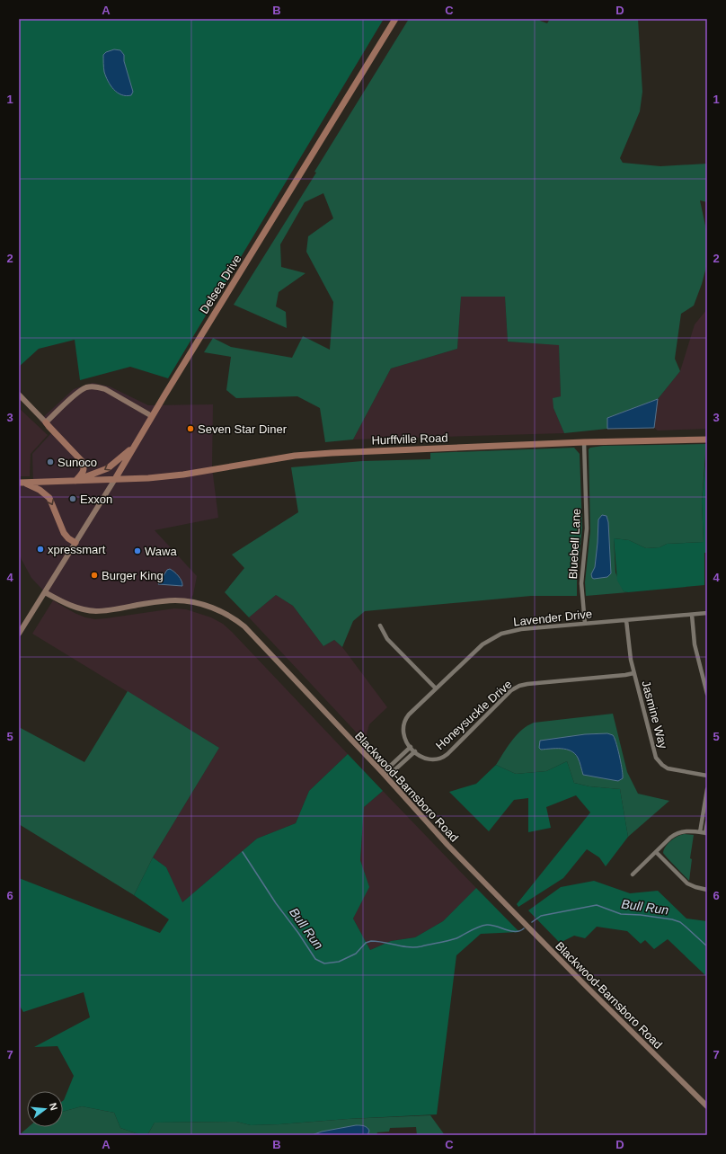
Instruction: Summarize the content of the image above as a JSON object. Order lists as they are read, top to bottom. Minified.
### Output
{"streets":{"main road":["Delsea Drive","Hurffville Road","Blackwood-Barnsboro Road"],"street":["Bluebell Lane","Lavender Drive","Honeysuckle Drive","Jasmine Way"]},"crossings":[["Delsea Drive","Hurffville Road"],["Hurffville Road","Bluebell Lane"],["Bluebell Lane","Lavender Drive"],["Lavender Drive","Honeysuckle Drive"],["Lavender Drive","Jasmine Way"],["Honeysuckle Drive","Jasmine Way"]],"water":["Bull Run"],"places":["Seven Star Diner","Sunoco","Exxon","xpressmart","Wawa","Burger King"],"north":"right","grid":{"columns":["A","B","C","D"],"rows":["1","2","3","4","5","6","7"]}}
